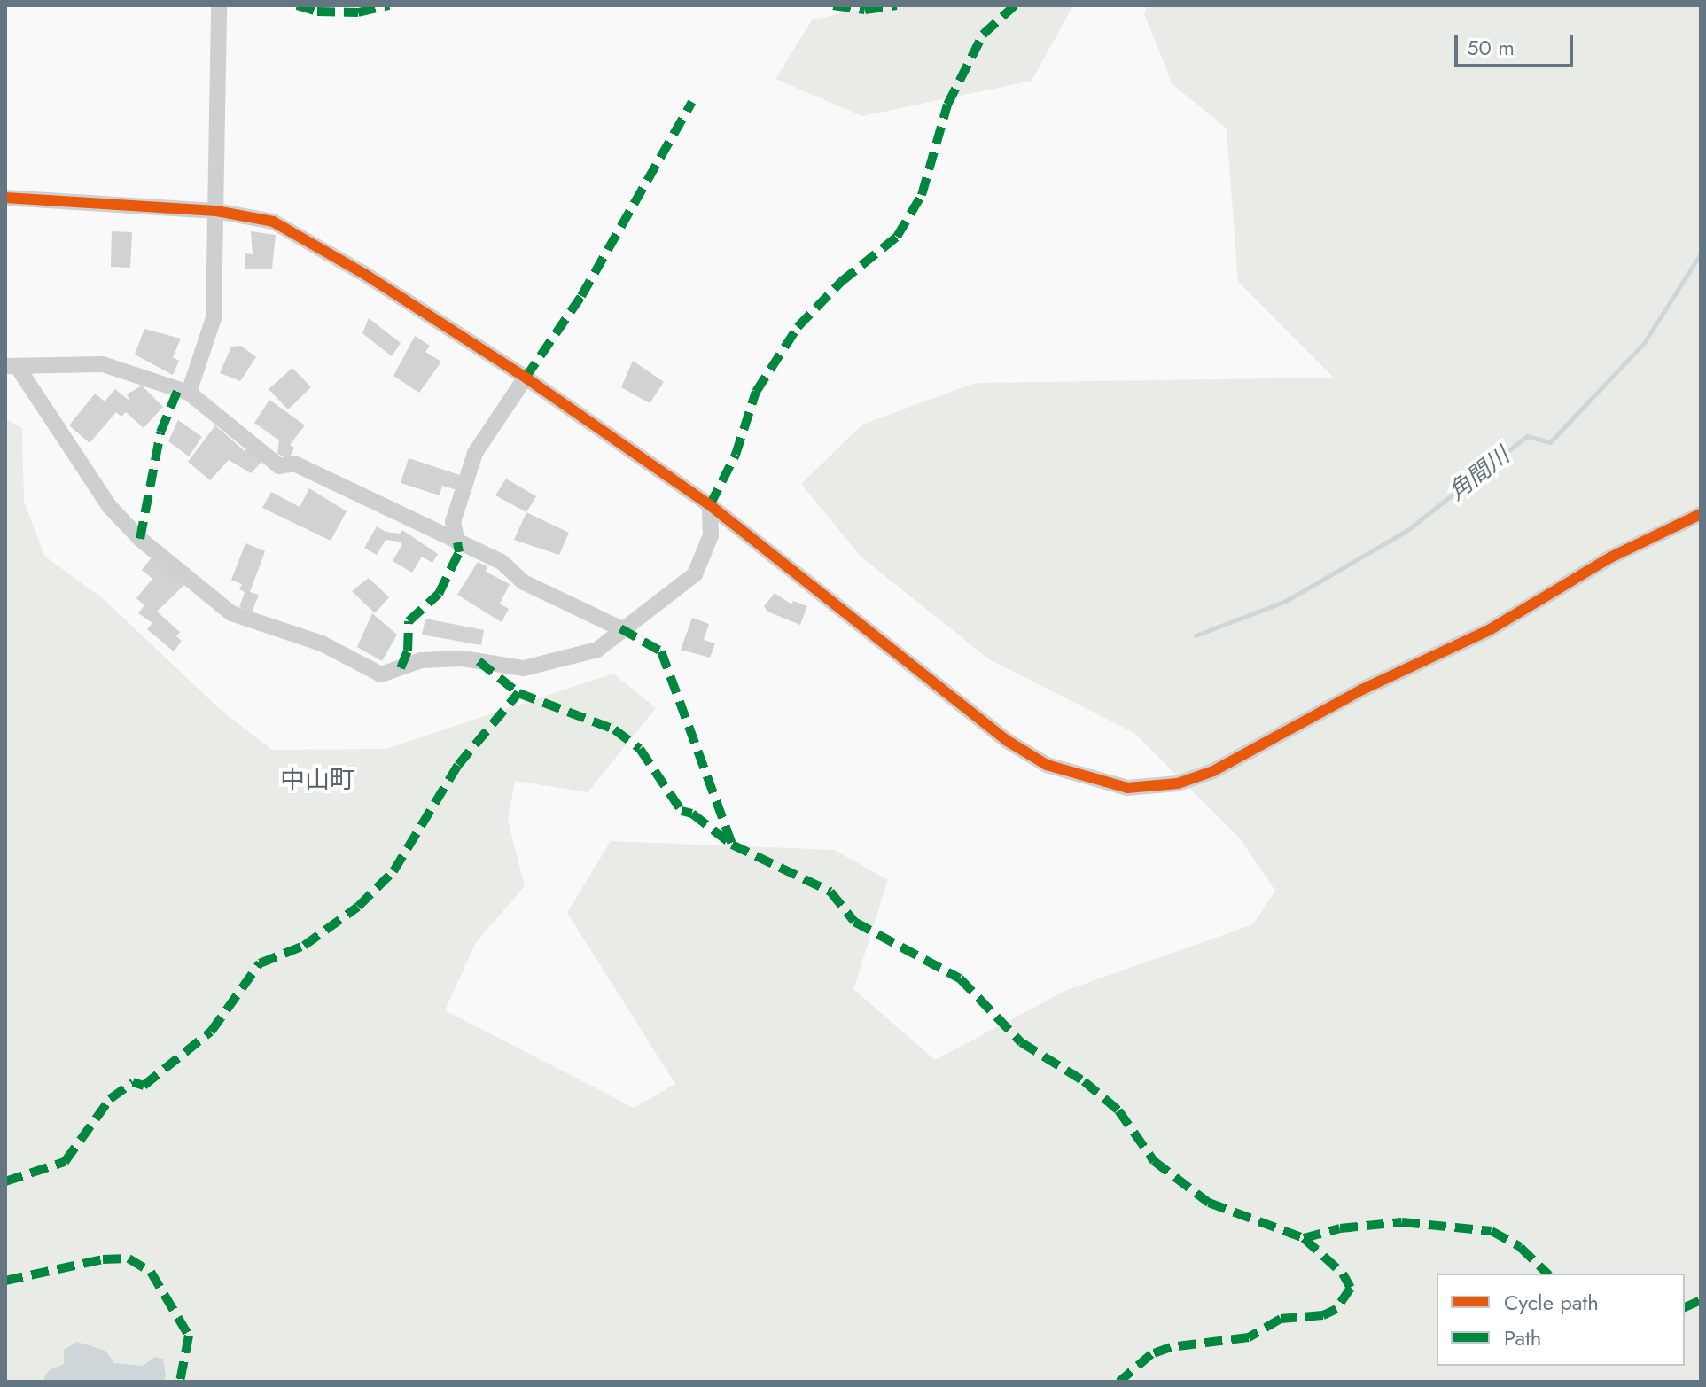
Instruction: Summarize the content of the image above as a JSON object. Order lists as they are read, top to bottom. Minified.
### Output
{"districts":["中山町"],"water":["角間川"],"legend":["Cycle path","Path"],"scale_bar":"50 m"}
